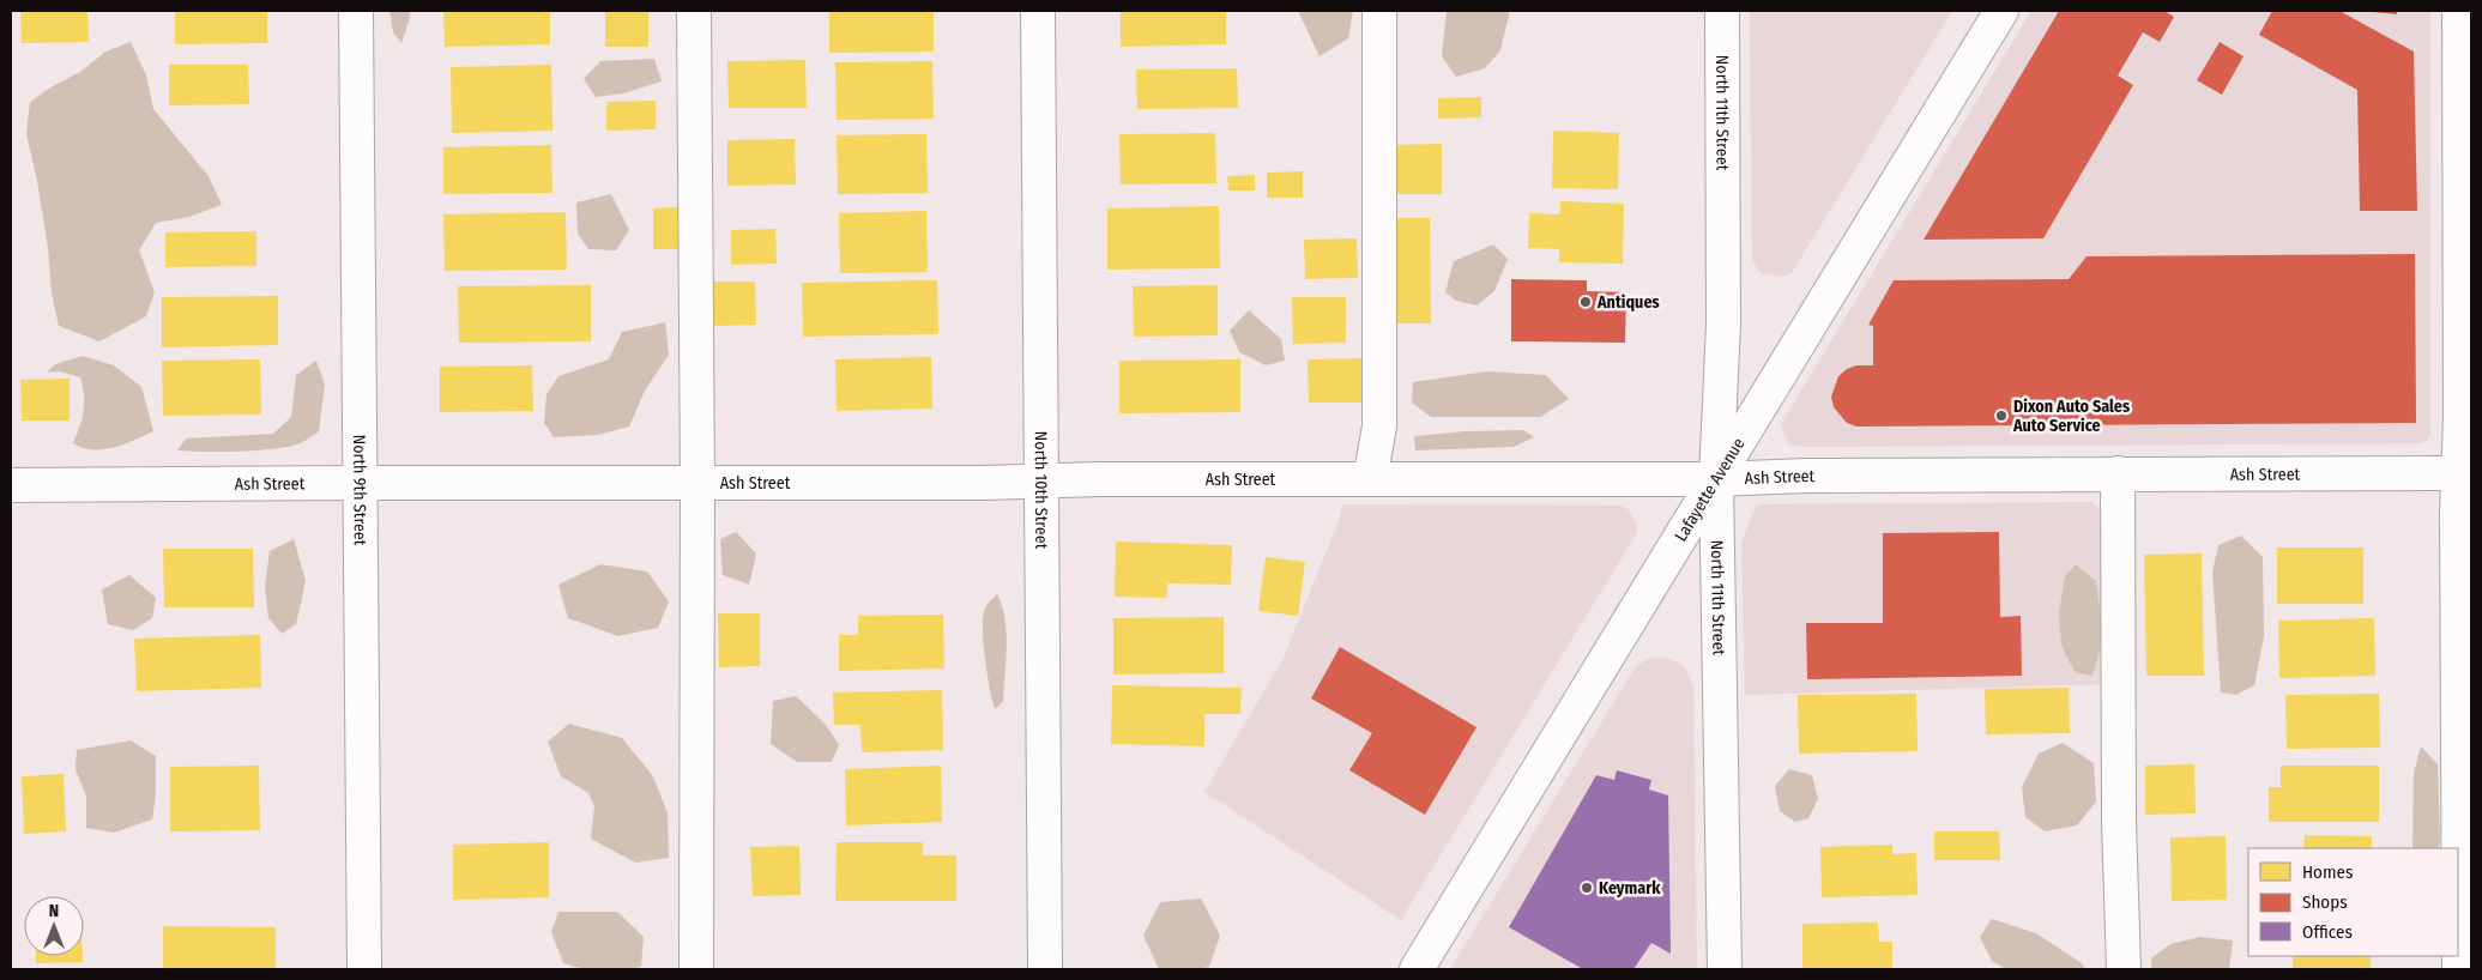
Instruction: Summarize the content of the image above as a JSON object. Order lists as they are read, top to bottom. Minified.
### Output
{"streets":{"street":["North 11th Street","Ash Street","North 9th Street","North 10th Street","Lafayette Avenue"]},"crossings":[["North 11th Street","Ash Street"],["North 11th Street","Lafayette Avenue"],["Ash Street","North 9th Street"],["Ash Street","North 10th Street"],["Ash Street","Lafayette Avenue"]],"places":["Antiques","Dixon Auto Sales Auto Service","Keymark"],"legend":["Homes","Shops","Offices"],"north":"top"}
